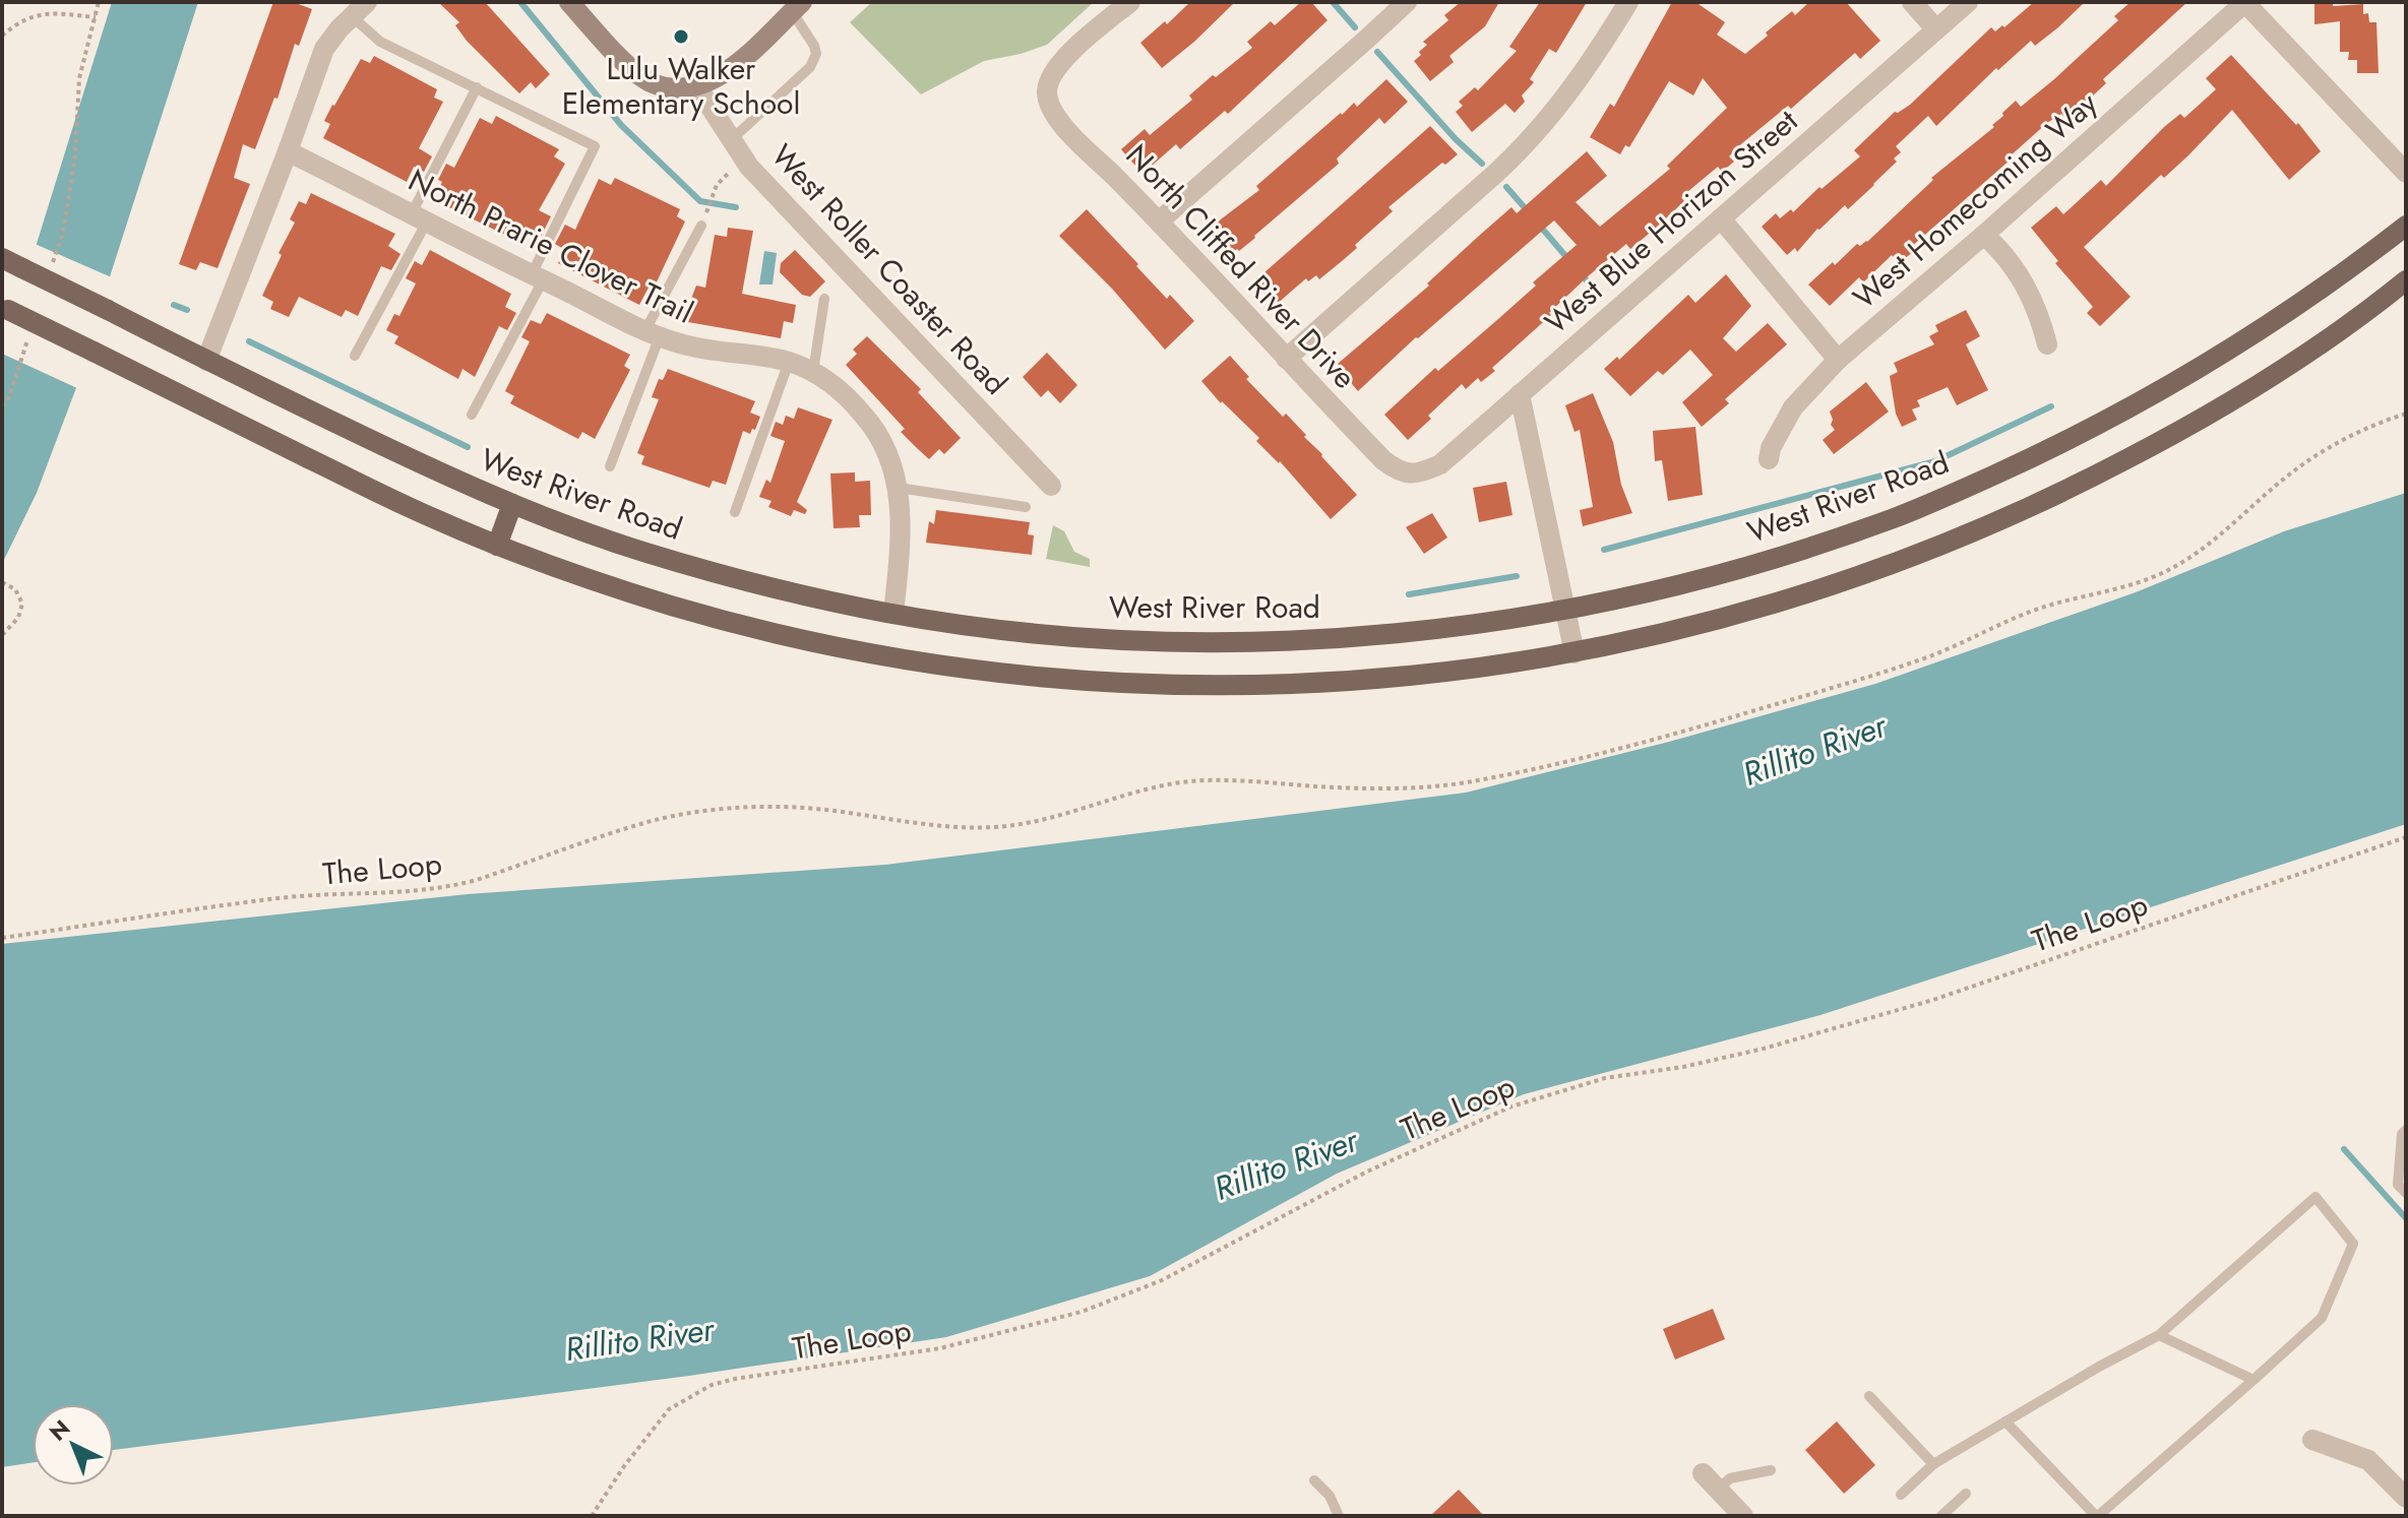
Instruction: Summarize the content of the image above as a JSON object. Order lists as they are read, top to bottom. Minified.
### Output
{"streets":{"main road":["West River Road"],"street":["West Homecoming Way","West Blue Horizon Street","North Prarie Clover Trail","North Cliffed River Drive","West Roller Coaster Road"],"path":["The Loop"]},"crossings":[["West Blue Horizon Street","North Cliffed River Drive"],["North Prarie Clover Trail","West River Road"]],"water":["Rillito River"],"places":["Lulu Walker Elementary School"],"north":"top left"}
